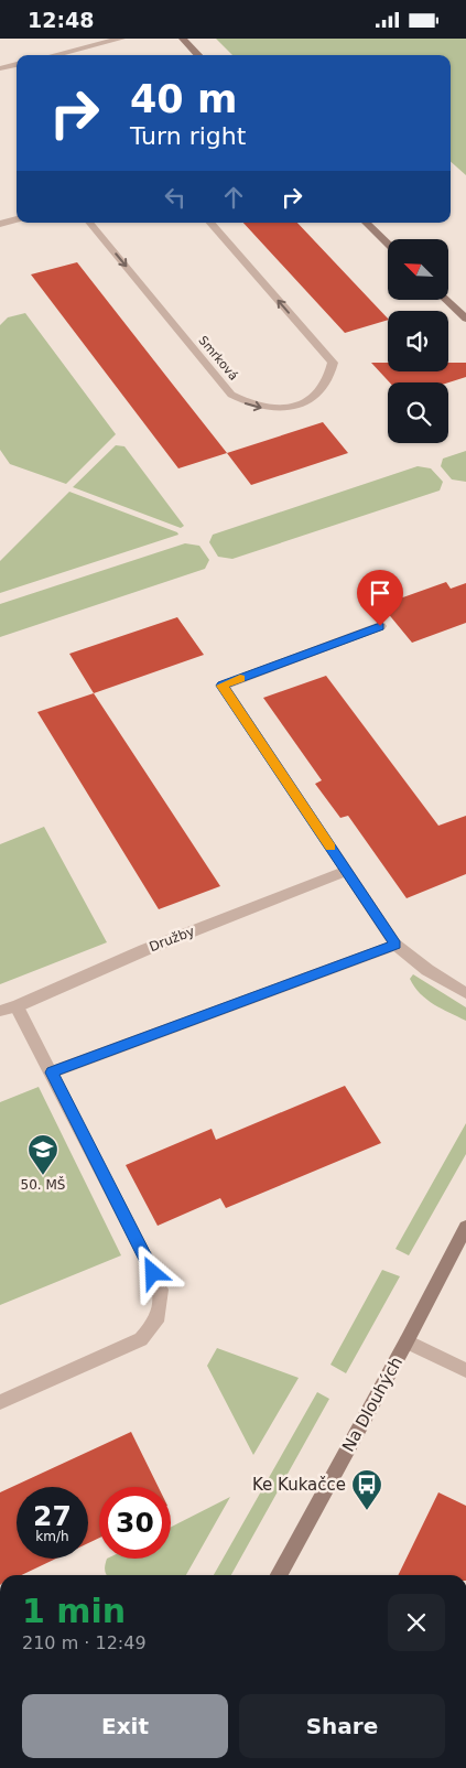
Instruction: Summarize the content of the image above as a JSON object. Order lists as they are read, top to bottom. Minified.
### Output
{"streets":{"street":["Smrková","Družby","Na Dlouhých"]},"places":{"school or university":["50. MŠ"],"bus stop":["Ke Kukačce"]},"north":"top left","page":{"status":"12:48","turn":["40 m","Turn right"],"speed":"27 km/h","limit":"30","heading":["1 min","210 m · 12:49"],"buttons":["Exit","Share"]}}
